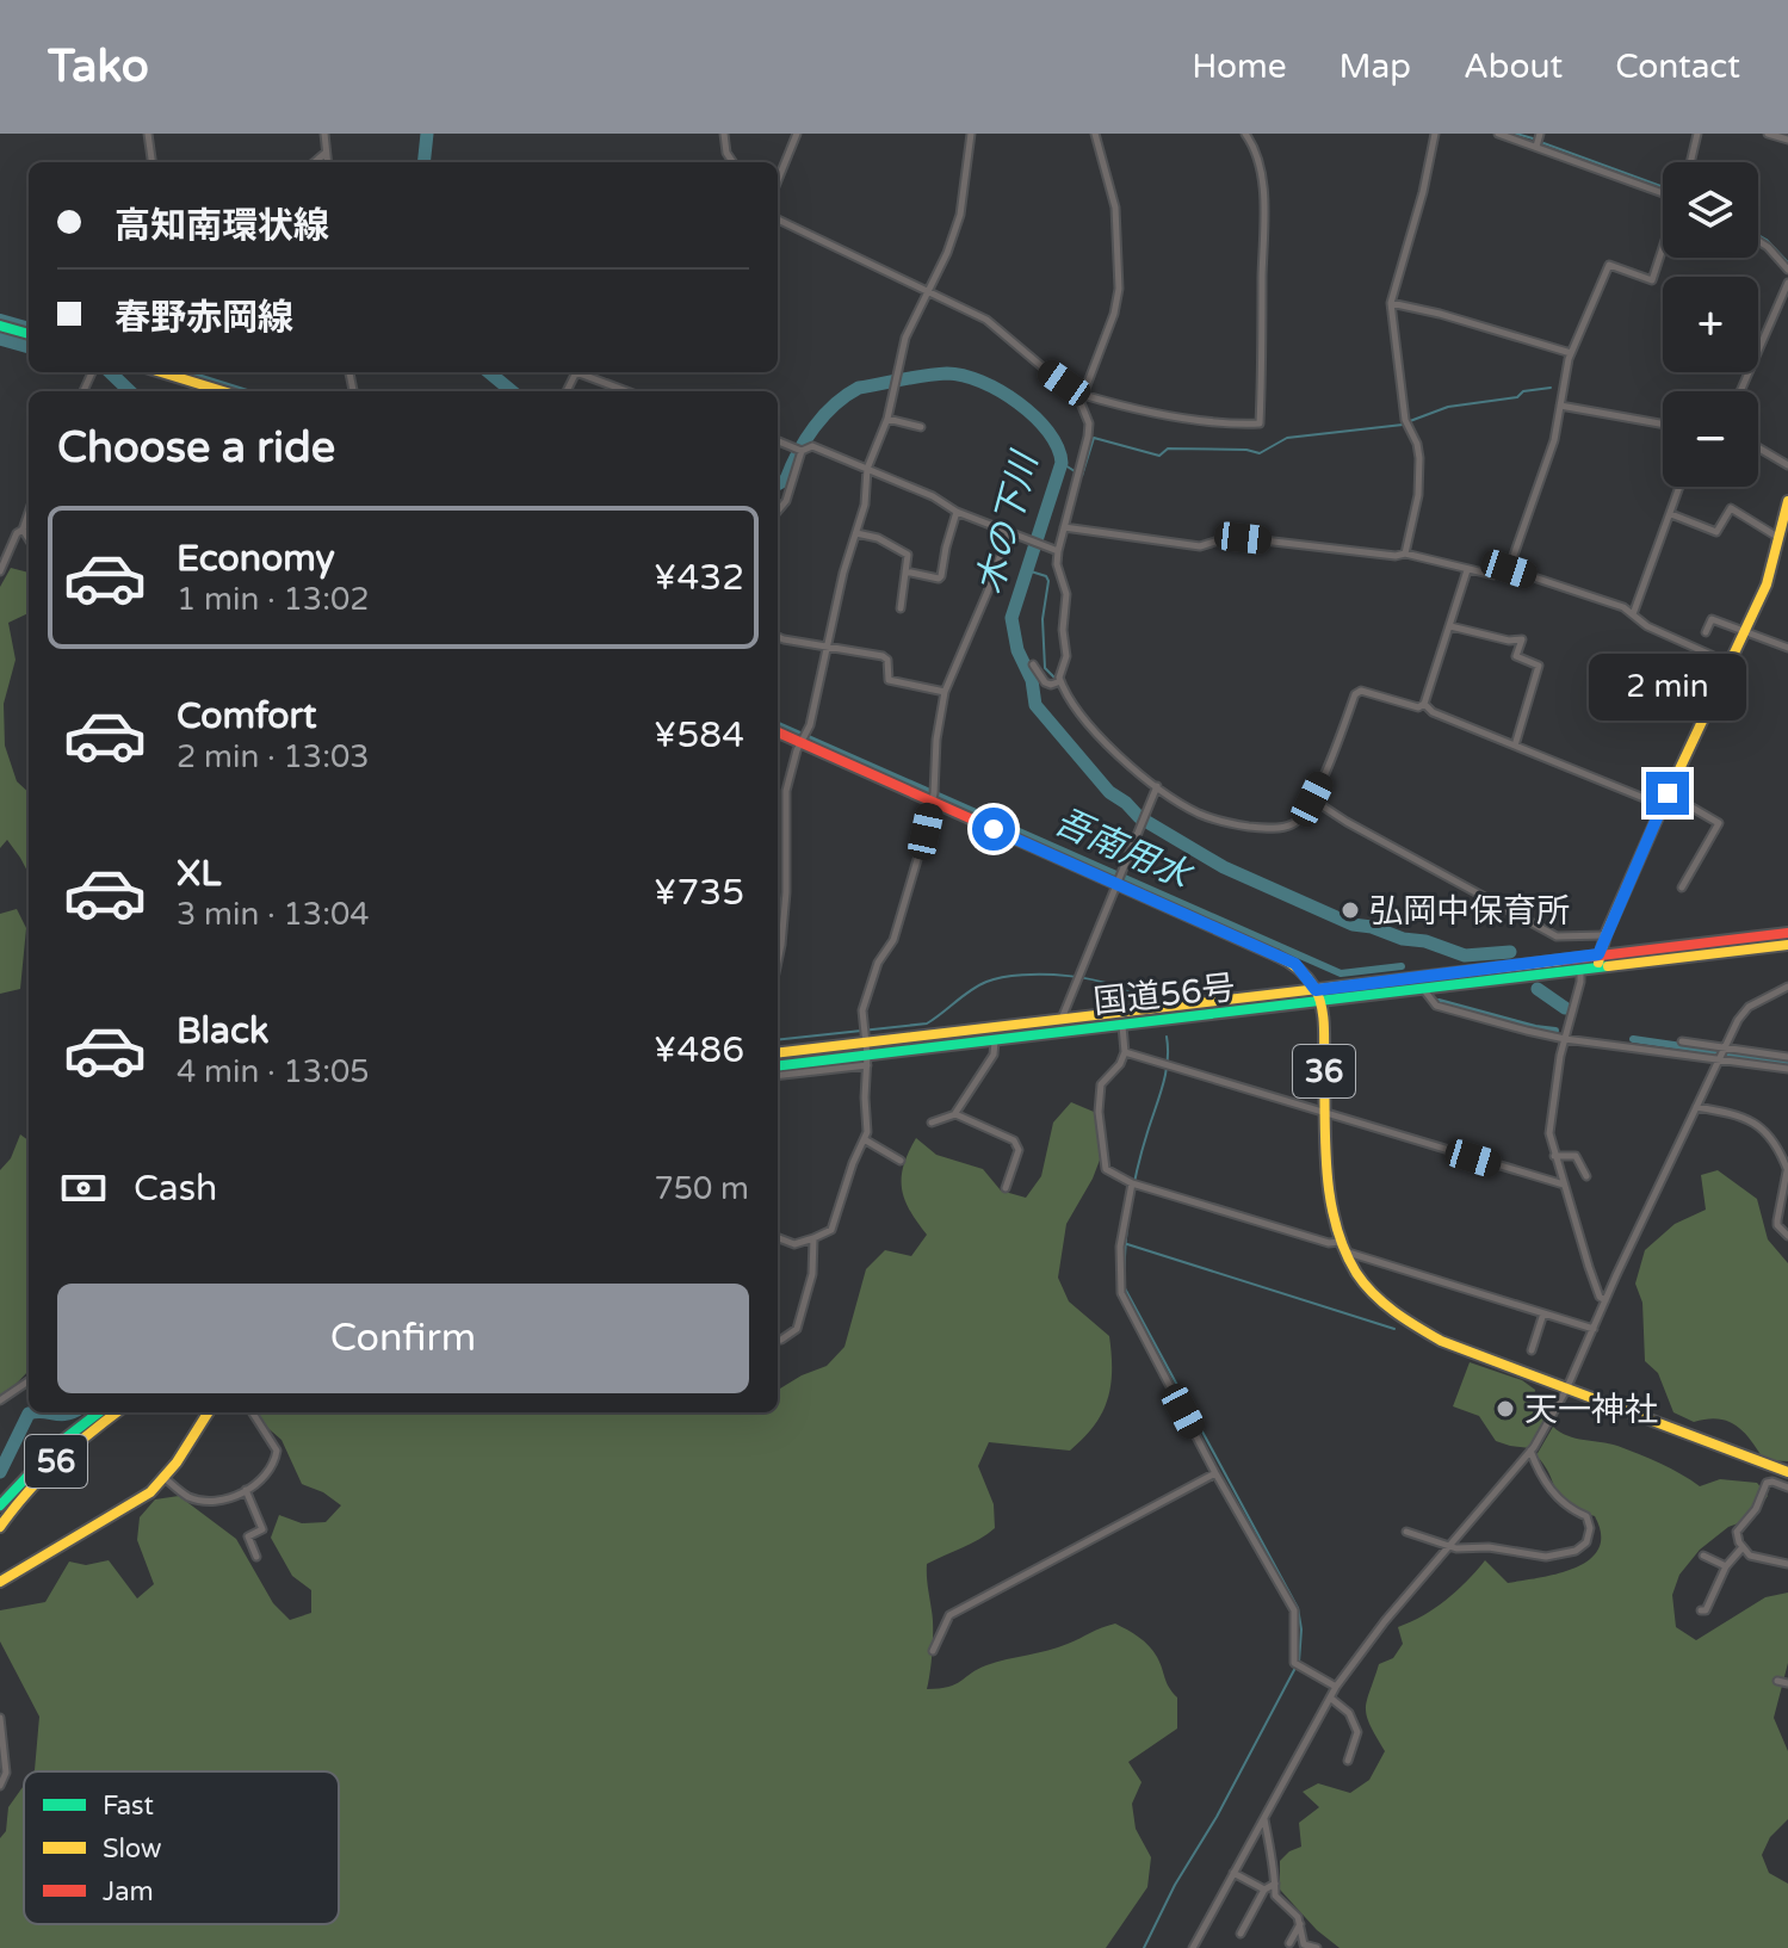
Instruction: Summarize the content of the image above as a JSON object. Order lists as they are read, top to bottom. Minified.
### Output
{"streets":{"main road":["国道56号","36","56"]},"crossings":[["国道56号","36"]],"water":["木の下川","吾南用水"],"places":["弘岡中保育所","天一神社"],"legend":["Fast","Slow","Jam"],"page":{"header":"Tako","nav":["Home","Map","About","Contact"],"map_buttons":["+","−"],"banner":["高知南環状線","春野赤岡線"],"heading":"Choose a ride","list":[{"name":"Economy","note":"1 min · 13:02","value":"¥432"},{"name":"Comfort","note":"2 min · 13:03","value":"¥584"},{"name":"XL","note":"3 min · 13:04","value":"¥735"},{"name":"Black","note":"4 min · 13:05","value":"¥486"}],"bubble":"2 min","pay":["Cash","750 m"],"buttons":"Confirm"}}
